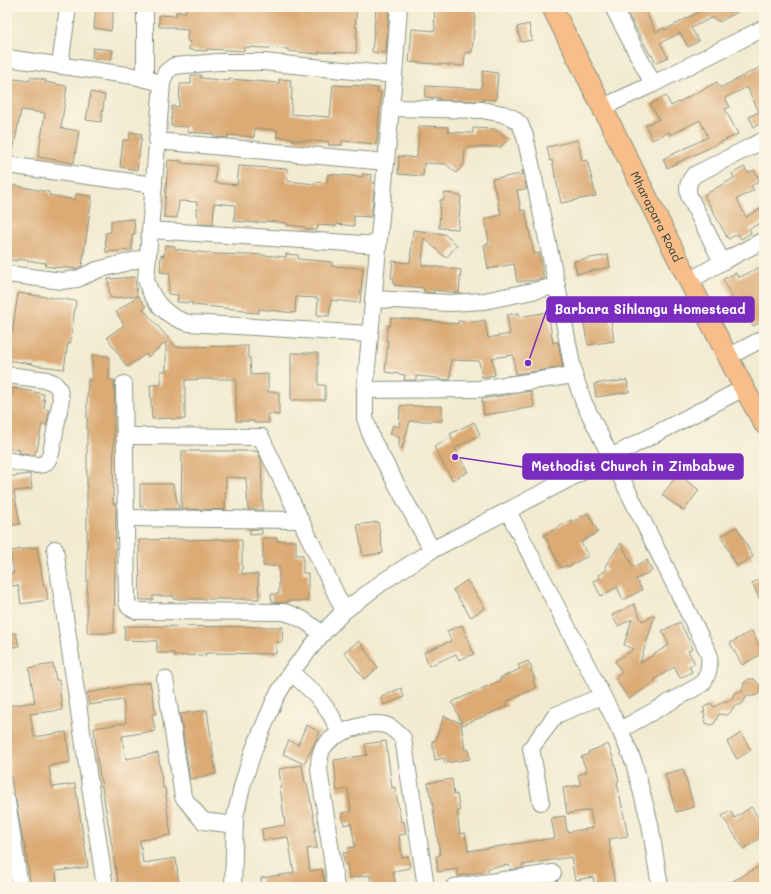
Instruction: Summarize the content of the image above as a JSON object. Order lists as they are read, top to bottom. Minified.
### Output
{"streets":{"main road":["Mharapara Road"]},"places":["Barbara Sihlangu Homestead","Methodist Church in Zimbabwe"]}
